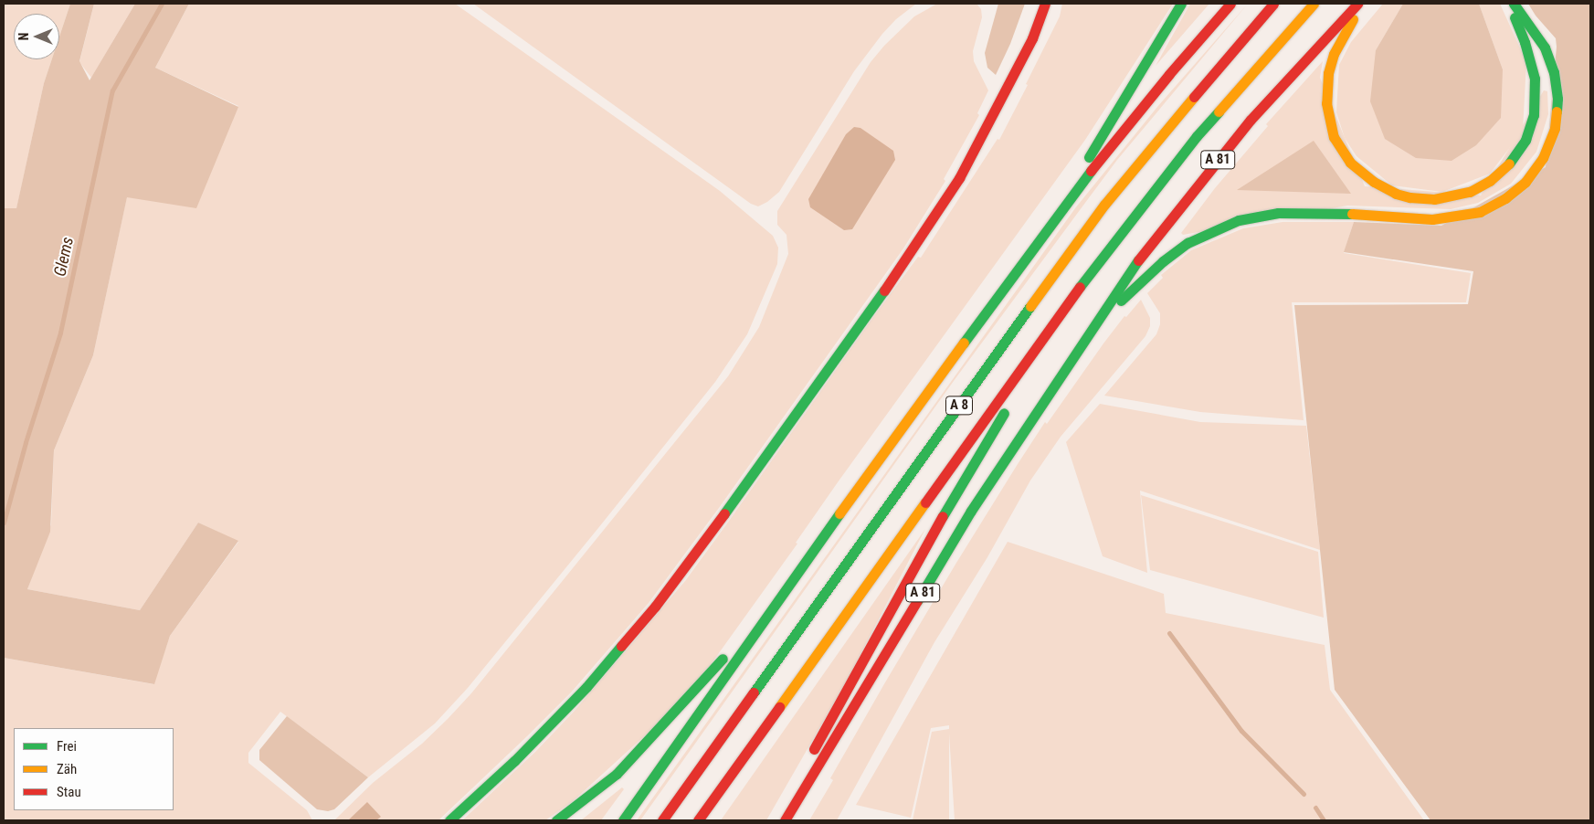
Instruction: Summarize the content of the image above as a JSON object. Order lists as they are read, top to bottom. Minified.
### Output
{"streets":{"main road":["A 81","A 8"]},"water":["Glems"],"legend":["Frei","Zäh","Stau"],"north":"left"}
